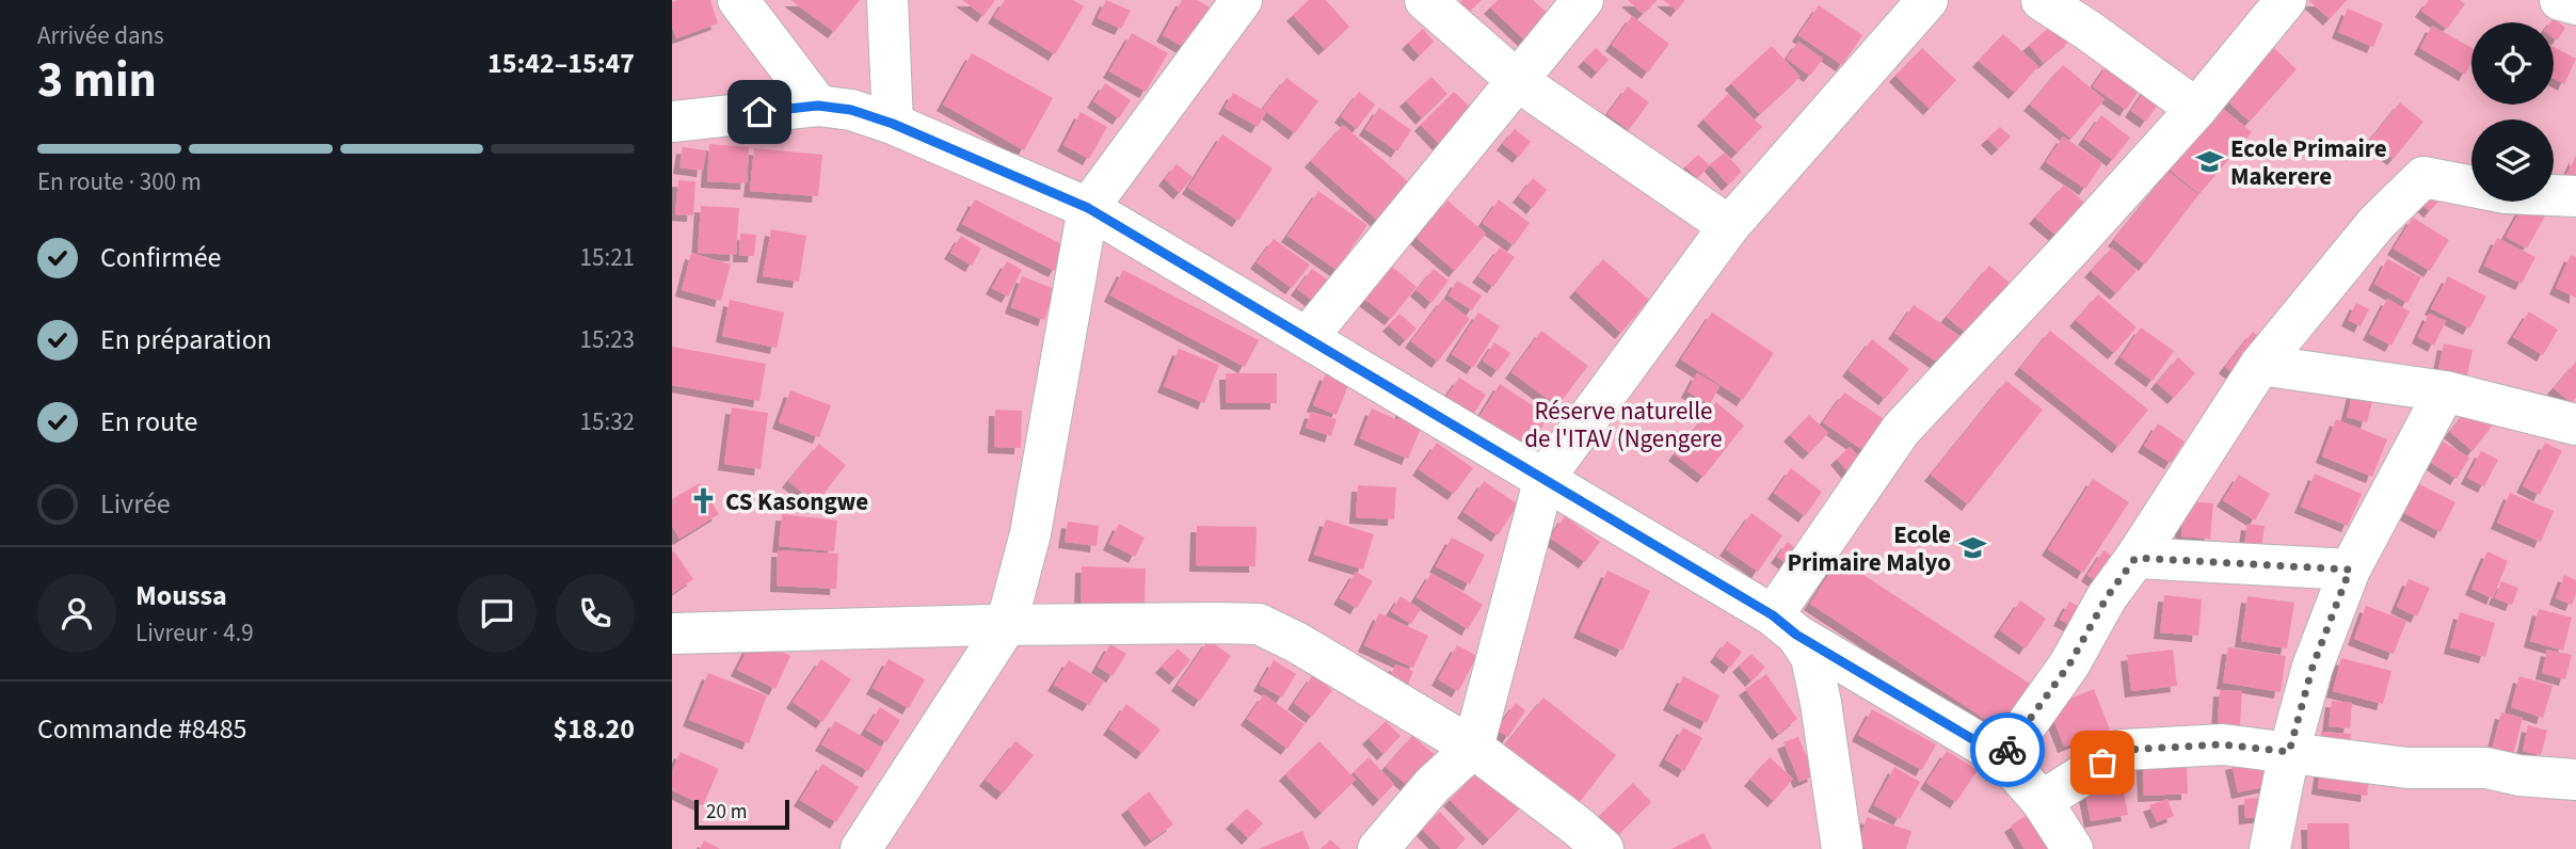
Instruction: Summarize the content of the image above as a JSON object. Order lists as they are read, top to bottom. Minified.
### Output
{"parks":["Réserve naturelle de l'ITAV (Ngengere"],"places":{"school or university":["Ecole Primaire Makerere","Ecole Primaire Malyo"],"church":["CS Kasongwe"]},"scale_bar":"20 m","page":{"heading":["3 min","Arrivée dans","15:42–15:47"],"panel":["Moussa","Livreur · 4.9","Commande #8485","$18.20"],"bar":"En route · 300 m","list":[["Confirmée","15:21"],["En préparation","15:23"],["En route","15:32"],"Livrée"],"scale":"20 m"}}
